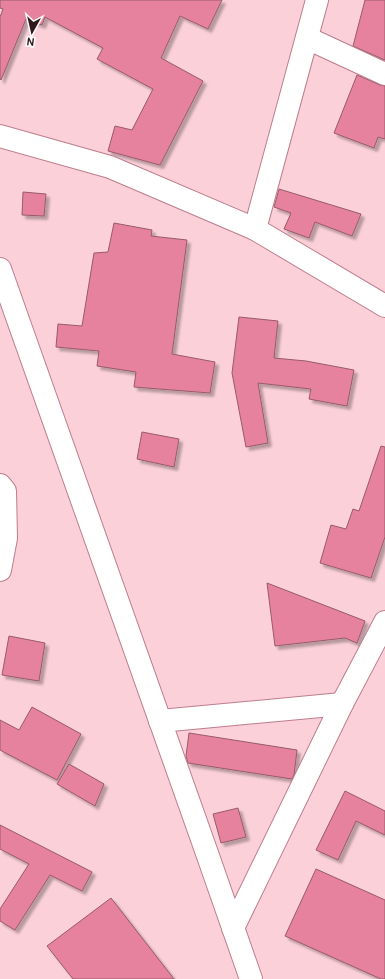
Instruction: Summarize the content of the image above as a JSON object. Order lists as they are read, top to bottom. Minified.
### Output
{"north":"bottom"}
